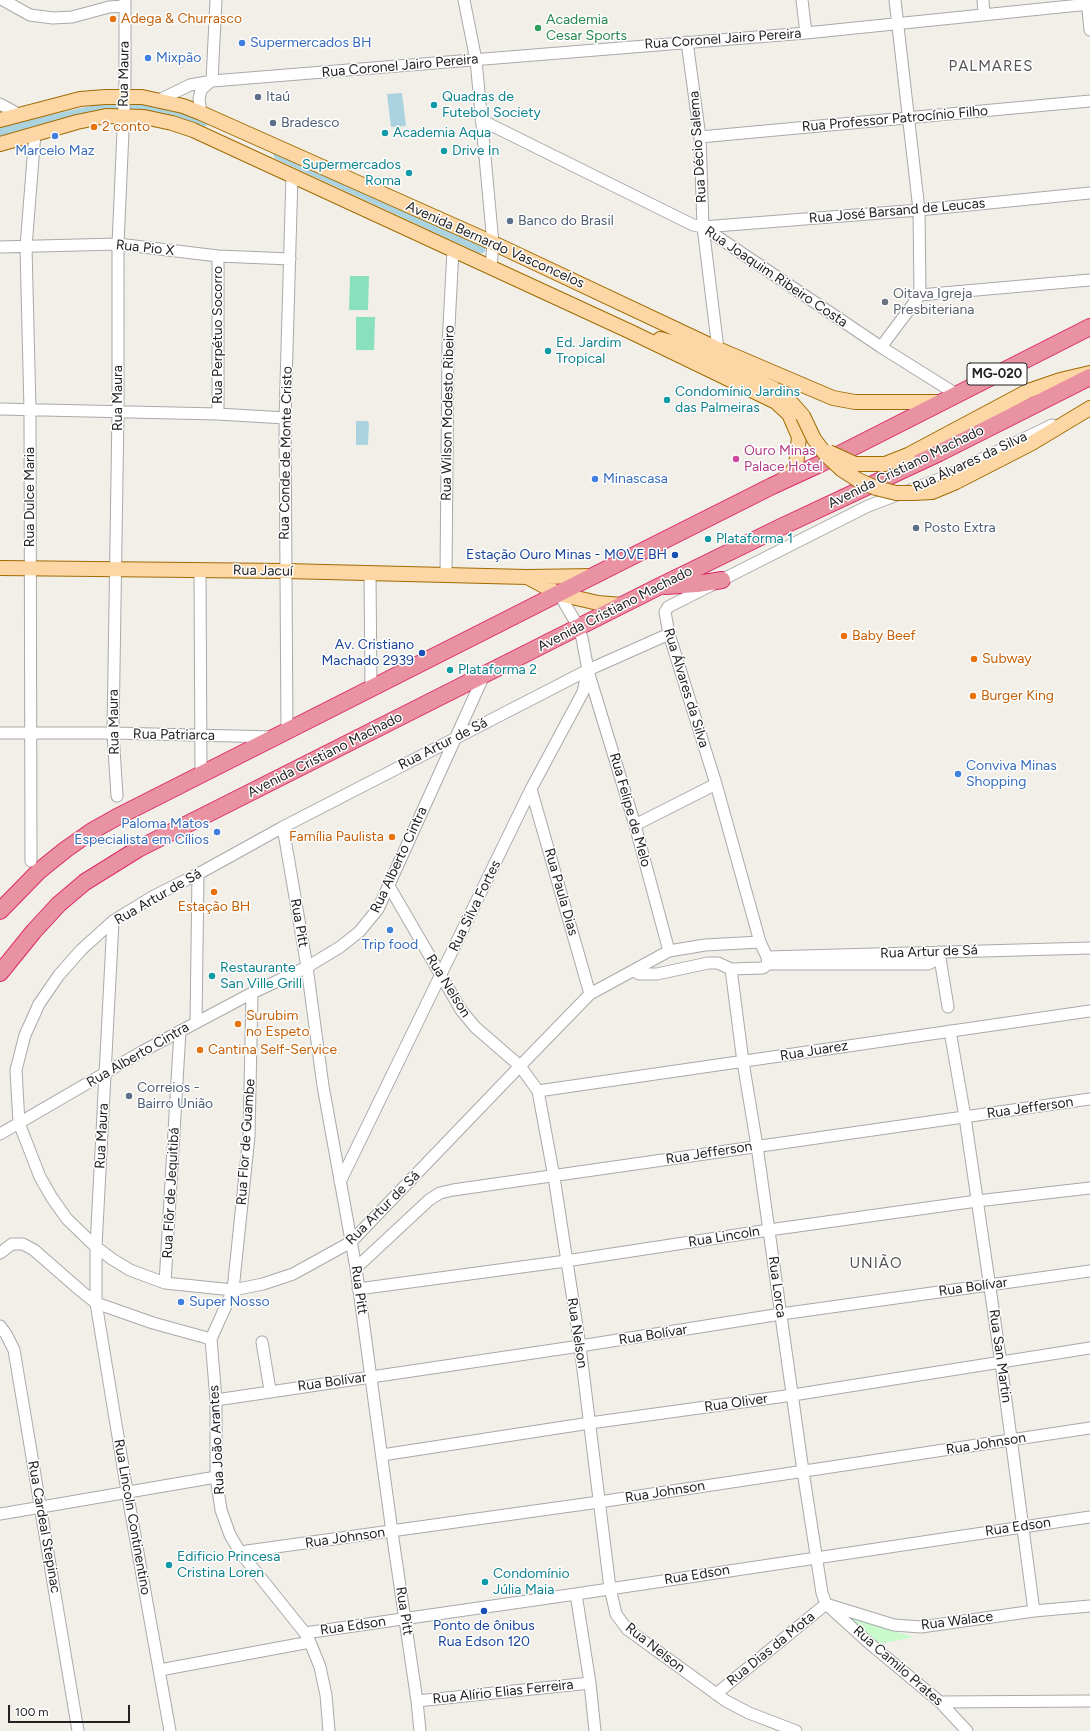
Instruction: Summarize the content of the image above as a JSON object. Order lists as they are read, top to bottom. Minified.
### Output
{"streets":{"highway":["MG-020","Avenida Cristiano Machado"],"main road":["Avenida Bernardo Vasconcelos","Rua Jacuí"],"street":["Rua Coronel Jairo Pereira","Rua Maura","Rua Professor Patrocínio Filho","Rua Décio Salema","Rua José Barsand de Leucas","Rua Pio X","Rua Joaquim Ribeiro Costa","Rua Perpétuo Socorro","Rua Wilson Modesto Ribeiro","Rua Conde de Monte Cristo","Rua Álvares da Silva","Rua Dulce Maria","Rua Patriarca","Rua Artur de Sá","Rua Felipe de Melo","Rua Alberto Cintra","Rua Paula Dias","Rua Silva Fortes","Rua Pitt","Rua Nelson","Rua Juarez","Rua Jefferson","Rua Flor de Guambe","Rua Flôr de Jequitibá","Rua Lincoln","Rua Lorca","Rua Bolívar","Rua San Martin","Rua Oliver","Rua João Arantes","Rua Johnson","Rua Lincoln Continentino","Rua Cardeal Stepinac","Rua Edson","Rua Walace","Rua Dias da Mota","Rua Camilo Prates","Rua Alírio Elias Ferreira"]},"crossings":[["Rua Coronel Jairo Pereira","Rua Décio Salema"],["Rua Coronel Jairo Pereira","Avenida Bernardo Vasconcelos"],["Rua Maura","Avenida Bernardo Vasconcelos"],["Rua Maura","Rua Pio X"],["Rua Maura","Rua Jacuí"],["Rua Maura","Rua Patriarca"],["Rua Maura","Rua Artur de Sá"],["Rua Maura","Rua Alberto Cintra"],["Rua Maura","Rua Lincoln Continentino"],["Rua Professor Patrocínio Filho","Rua Décio Salema"],["Rua Décio Salema","Rua José Barsand de Leucas"],["Rua Décio Salema","Avenida Bernardo Vasconcelos"],["Rua Décio Salema","Rua Joaquim Ribeiro Costa"],["Rua José Barsand de Leucas","Rua Joaquim Ribeiro Costa"],["Avenida Bernardo Vasconcelos","MG-020"],["Avenida Bernardo Vasconcelos","Rua Wilson Modesto Ribeiro"],["Avenida Bernardo Vasconcelos","Rua Conde de Monte Cristo"],["Avenida Bernardo Vasconcelos","Rua Dulce Maria"],["Rua Pio X","Rua Perpétuo Socorro"],["Rua Pio X","Rua Conde de Monte Cristo"],["Rua Pio X","Rua Dulce Maria"],["Rua Joaquim Ribeiro Costa","MG-020"],["MG-020","Rua Jacuí"],["Rua Wilson Modesto Ribeiro","Rua Jacuí"],["Rua Conde de Monte Cristo","Rua Jacuí"],["Rua Conde de Monte Cristo","Rua Patriarca"],["Rua Álvares da Silva","Rua Artur de Sá"],["Avenida Cristiano Machado","Rua Jacuí"],["Avenida Cristiano Machado","Rua Alberto Cintra"],["Avenida Cristiano Machado","Rua Silva Fortes"],["Rua Dulce Maria","Rua Jacuí"],["Rua Dulce Maria","Rua Patriarca"],["Rua Artur de Sá","Rua Felipe de Melo"],["Rua Artur de Sá","Rua Alberto Cintra"],["Rua Artur de Sá","Rua Paula Dias"],["Rua Artur de Sá","Rua Silva Fortes"],["Rua Artur de Sá","Rua Pitt"],["Rua Artur de Sá","Rua Nelson"],["Rua Artur de Sá","Rua Flor de Guambe"],["Rua Artur de Sá","Rua Flôr de Jequitibá"],["Rua Artur de Sá","Rua Lorca"],["Rua Artur de Sá","Rua João Arantes"],["Rua Felipe de Melo","Rua Silva Fortes"],["Rua Alberto Cintra","Rua Pitt"],["Rua Alberto Cintra","Rua Nelson"],["Rua Alberto Cintra","Rua Flor de Guambe"],["Rua Alberto Cintra","Rua Flôr de Jequitibá"],["Rua Paula Dias","Rua Silva Fortes"],["Rua Silva Fortes","Rua Pitt"],["Rua Silva Fortes","Rua Nelson"],["Rua Pitt","Rua Jefferson"],["Rua Pitt","Rua Lincoln"],["Rua Pitt","Rua Bolívar"],["Rua Pitt","Rua Oliver"],["Rua Pitt","Rua Johnson"],["Rua Pitt","Rua Edson"],["Rua Pitt","Rua Alírio Elias Ferreira"],["Rua Nelson","Rua Juarez"],["Rua Nelson","Rua Jefferson"],["Rua Nelson","Rua Lincoln"],["Rua Nelson","Rua Bolívar"],["Rua Nelson","Rua Oliver"],["Rua Nelson","Rua Johnson"],["Rua Nelson","Rua Edson"],["Rua Nelson","Rua Dias da Mota"],["Rua Juarez","Rua Lorca"],["Rua Juarez","Rua San Martin"],["Rua Jefferson","Rua Lorca"],["Rua Jefferson","Rua San Martin"],["Rua Flor de Guambe","Rua João Arantes"],["Rua Lincoln","Rua Lorca"],["Rua Lincoln","Rua San Martin"],["Rua Lorca","Rua Bolívar"],["Rua Lorca","Rua Oliver"],["Rua Lorca","Rua Johnson"],["Rua Lorca","Rua Edson"],["Rua Lorca","Rua Walace"],["Rua Lorca","Rua Dias da Mota"],["Rua Lorca","Rua Camilo Prates"],["Rua Bolívar","Rua San Martin"],["Rua Bolívar","Rua João Arantes"],["Rua San Martin","Rua Oliver"],["Rua San Martin","Rua Johnson"],["Rua San Martin","Rua Edson"],["Rua San Martin","Rua Walace"],["Rua João Arantes","Rua Johnson"],["Rua João Arantes","Rua Edson"],["Rua Lincoln Continentino","Rua Edson"],["Rua Walace","Rua Dias da Mota"],["Rua Walace","Rua Camilo Prates"],["Rua Dias da Mota","Rua Camilo Prates"]],"districts":["PALMARES","UNIÃO"],"places":["Adega & Churrasco","Academia Cesar Sports","Supermercados BH","Mixpão","Itaú","Quadras de Futebol Society","Bradesco","2 conto","Academia Aqua","Marcelo Maz","Drive In","Supermercados Roma","Banco do Brasil","Oitava Igreja Presbiteriana","Ed. Jardim Tropical","Condomínio Jardins das Palmeiras","Ouro Minas Palace Hotel","Minascasa","Posto Extra","Plataforma 1","Estação Ouro Minas - MOVE BH","Baby Beef","Av. Cristiano Machado 2939","Subway","Plataforma 2","Burger King","Conviva Minas Shopping","Paloma Matos Especialista em Cílios","Família Paulista","Estação BH","Trip food","Restaurante San Ville Grill","Surubim no Espeto","Cantina Self-Service","Correios - Bairro União","Super Nosso","Edificio Princesa Cristina Loren","Condomínio Júlia Maia","Ponto de ônibus Rua Edson 120"],"scale_bar":"100 m"}
